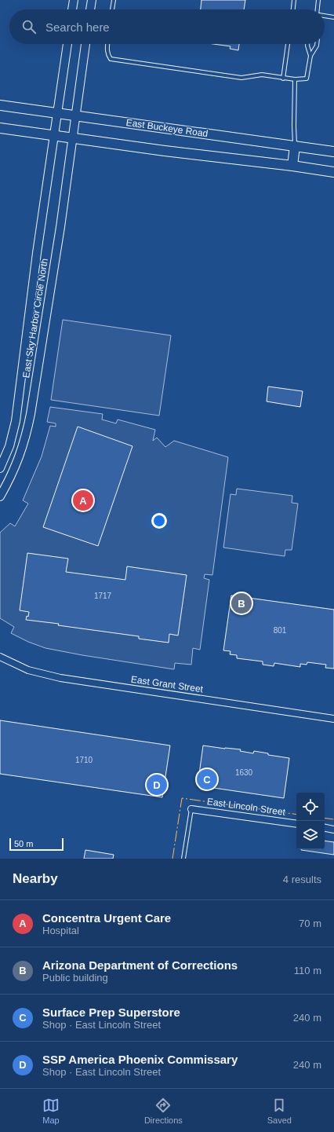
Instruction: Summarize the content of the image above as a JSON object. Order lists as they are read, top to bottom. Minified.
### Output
{"streets":{"main road":["East Buckeye Road"],"street":["East Sky Harbor Circle North","East Grant Street","East Lincoln Street"]},"crossings":[["East Buckeye Road","East Sky Harbor Circle North"]],"house_numbers":["1717","801","1710","1630"],"scale_bar":"50 m","page":{"search":"Search here","pins":["A","B","C","D"],"scale":"50 m","heading":["Nearby","4 results"],"list":[{"mark":"A","name":"Concentra Urgent Care","note":"Hospital","value":"70 m"},{"mark":"B","name":"Arizona Department of Corrections","note":"Public building","value":"110 m"},{"mark":"C","name":"Surface Prep Superstore","note":"Shop · East Lincoln Street","value":"240 m"},{"mark":"D","name":"SSP America Phoenix Commissary","note":"Shop · East Lincoln Street","value":"240 m"}],"nav":["Map","Directions","Saved"]}}
